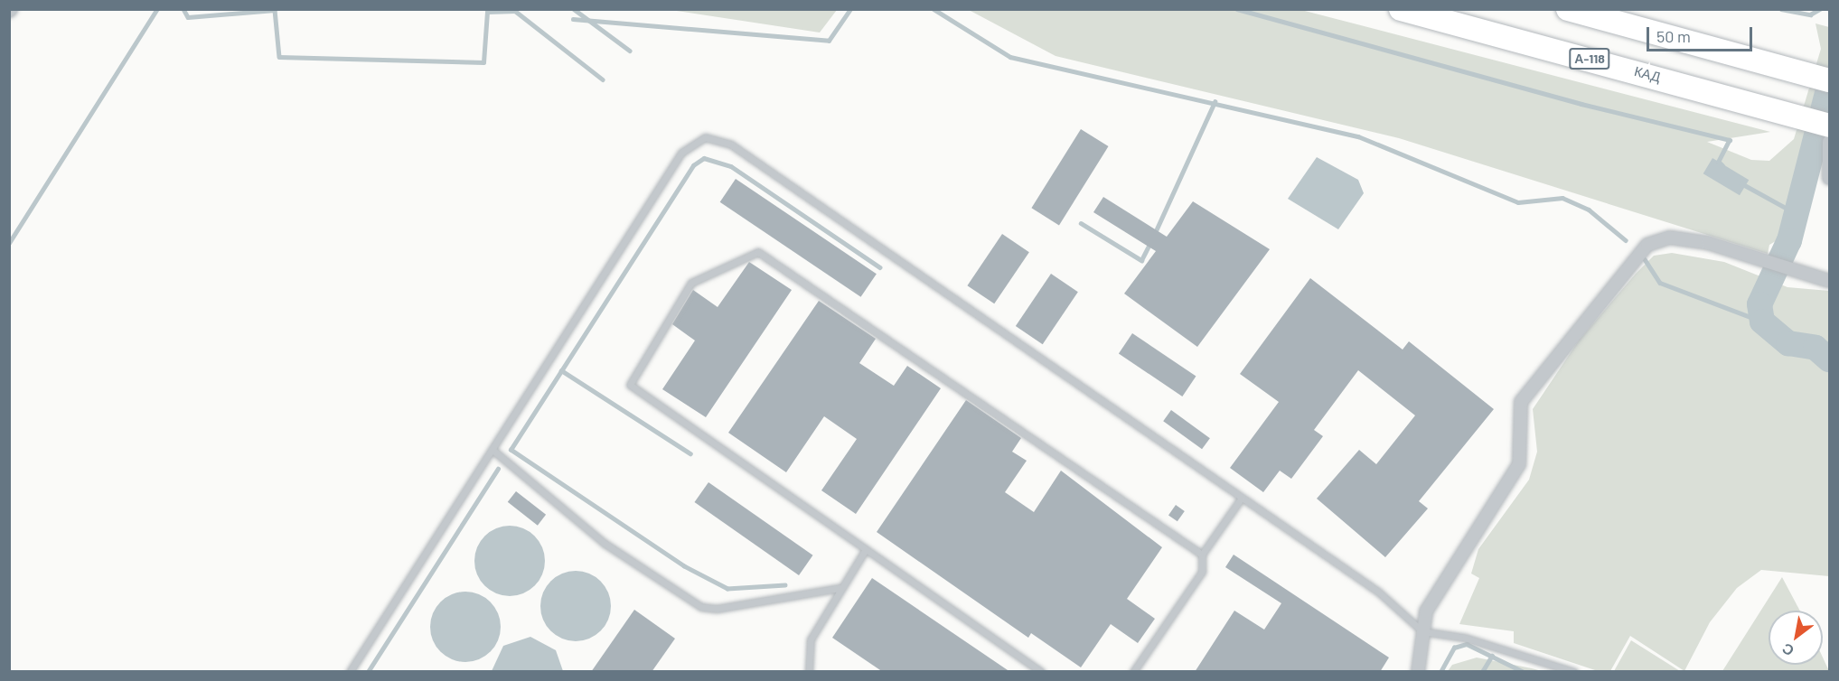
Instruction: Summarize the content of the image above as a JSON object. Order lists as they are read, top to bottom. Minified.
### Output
{"streets":{"highway":["А-118","КАД"]},"scale_bar":"50 m","north":"bottom left"}
